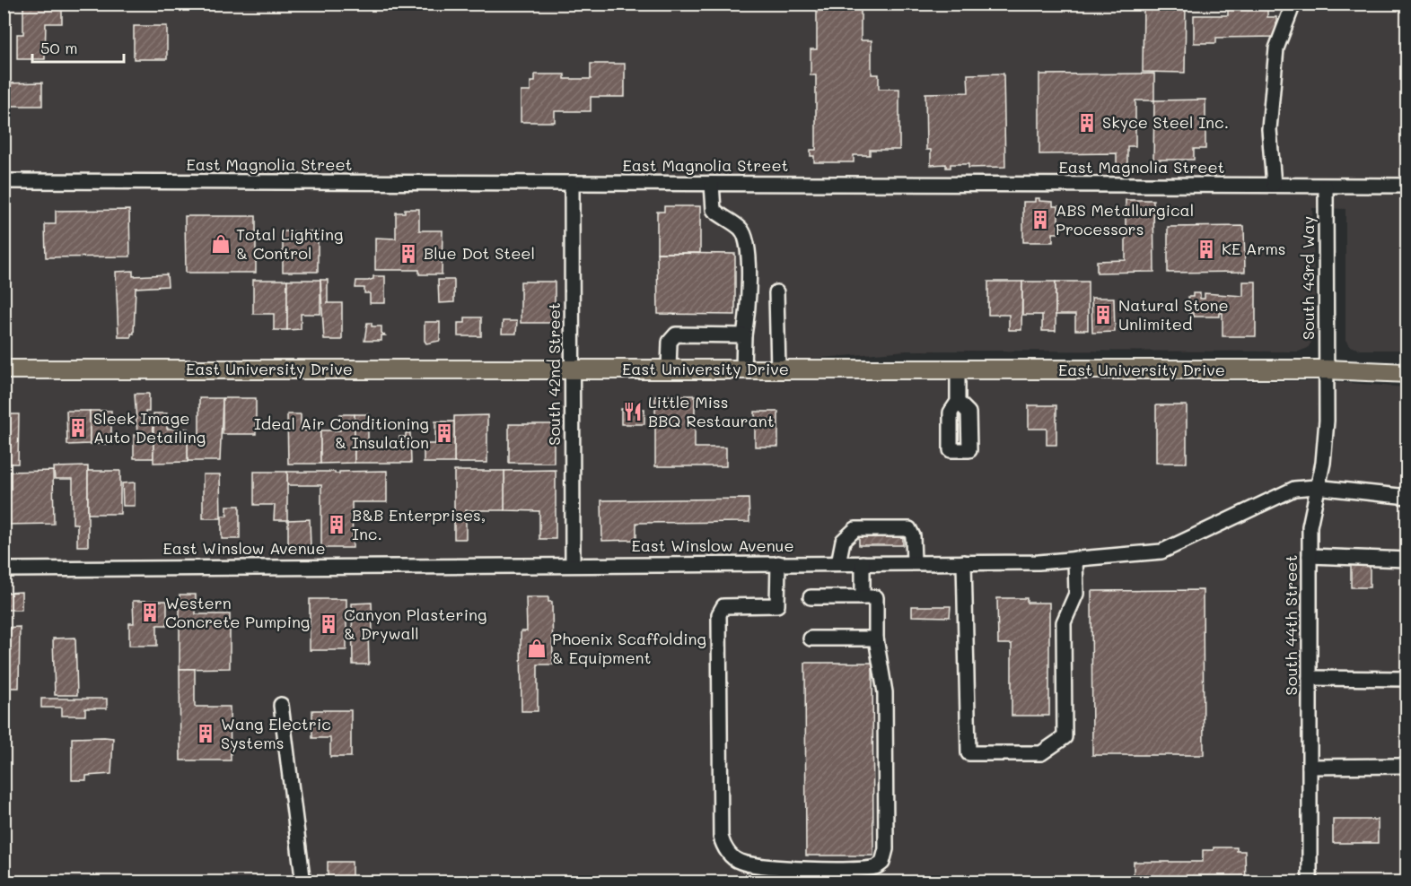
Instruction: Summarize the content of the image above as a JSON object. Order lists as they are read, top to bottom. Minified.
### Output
{"streets":{"main road":["East University Drive"],"street":["East Magnolia Street","South 43rd Way","South 42nd Street","East Winslow Avenue","South 44th Street"]},"crossings":[["East Magnolia Street","South 43rd Way"],["East Magnolia Street","South 42nd Street"],["South 43rd Way","East University Drive"],["South 43rd Way","South 44th Street"],["East University Drive","South 42nd Street"],["East University Drive","South 44th Street"],["South 42nd Street","East Winslow Avenue"],["East Winslow Avenue","South 44th Street"]],"places":{"building":["Skyce Steel Inc.","ABS Metallurgical Processors","KE Arms","Blue Dot Steel","Natural Stone Unlimited","Sleek Image Auto Detailing","Ideal Air Conditioning & Insulation","B&B Enterprises, Inc.","Western Concrete Pumping","Canyon Plastering & Drywall","Wang Electric Systems"],"shop":["Total Lighting & Control","Phoenix Scaffolding & Equipment"],"restaurant":["Little Miss BBQ Restaurant"]},"scale_bar":"50 m"}
